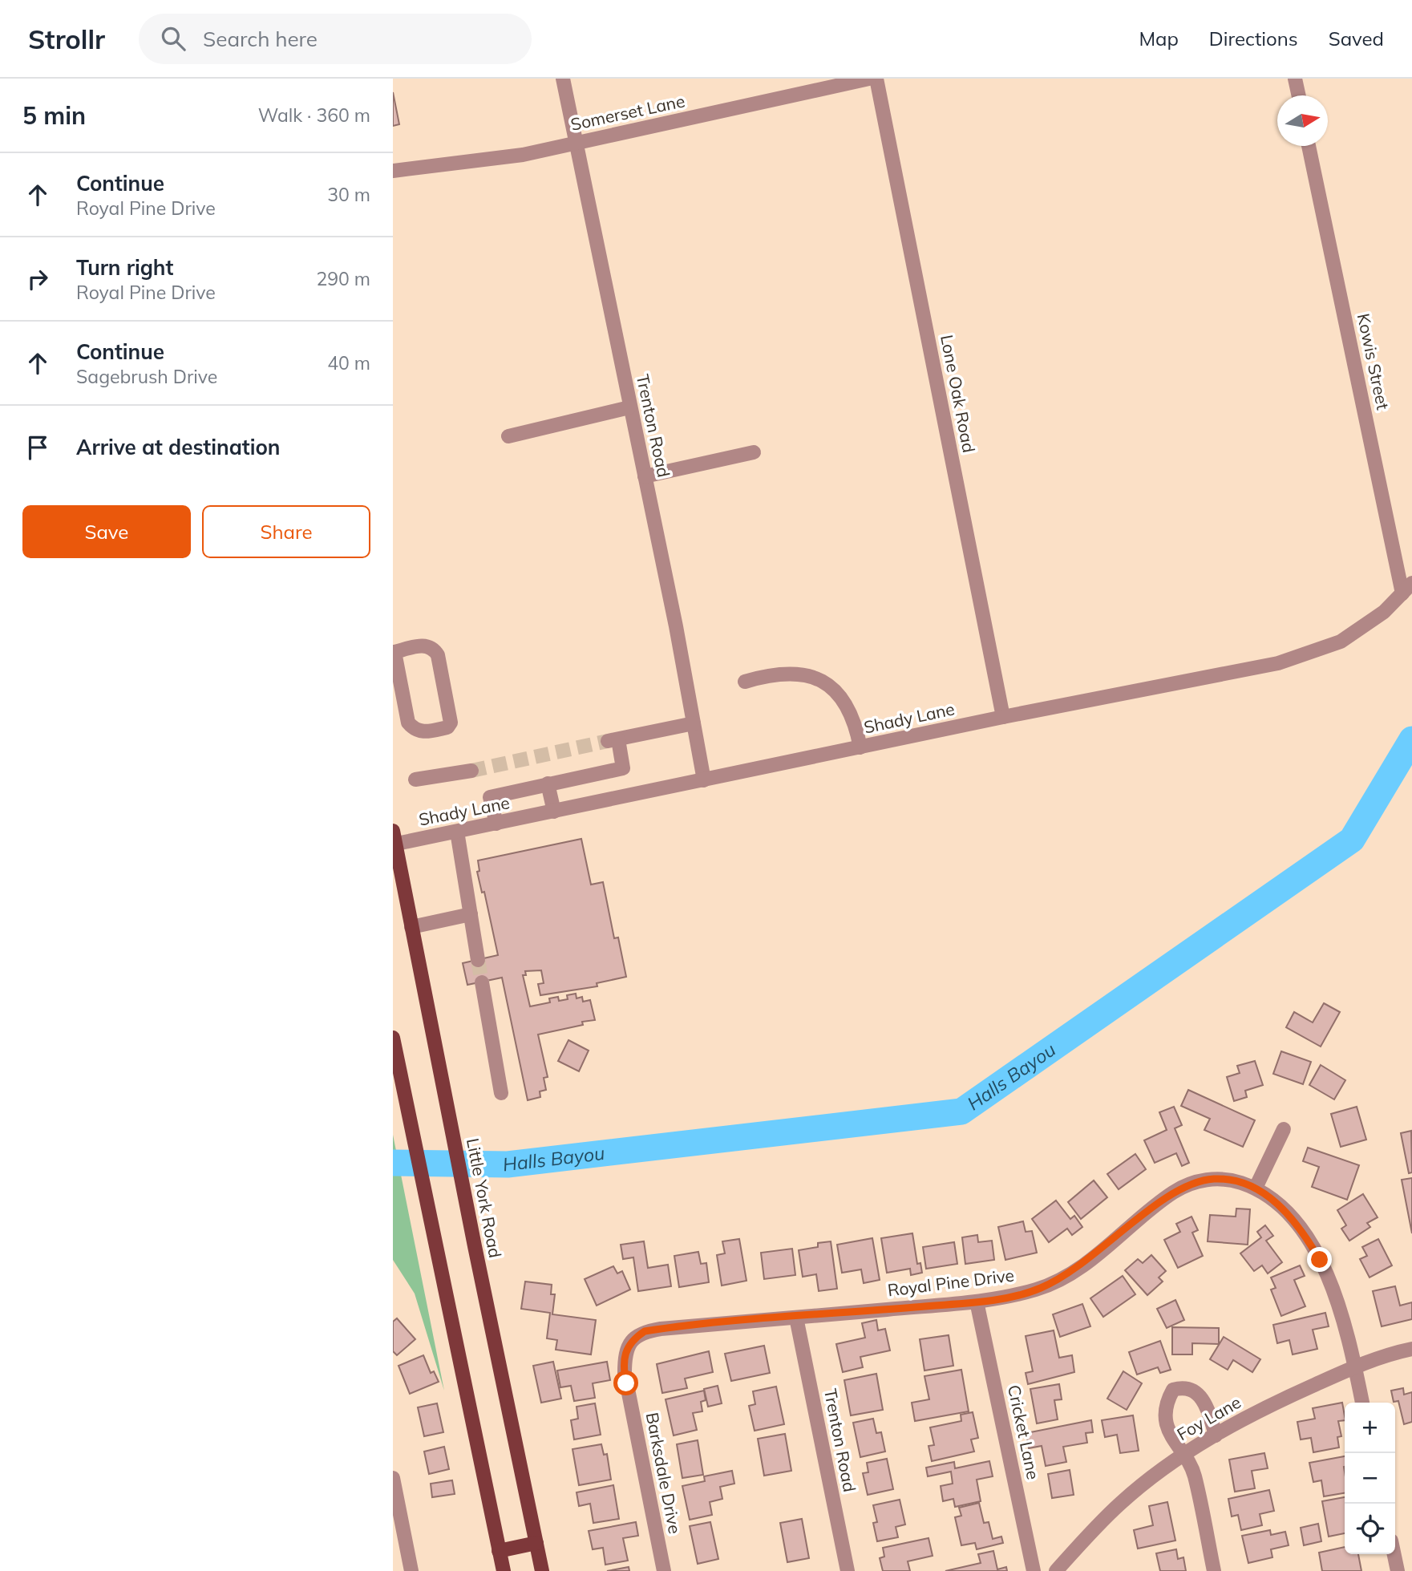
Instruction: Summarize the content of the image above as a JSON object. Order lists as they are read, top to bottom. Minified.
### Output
{"streets":{"main road":["Little York Road"],"street":["Somerset Lane","Kowis Street","Lone Oak Road","Trenton Road","Shady Lane","Royal Pine Drive","Foy Lane","Cricket Lane","Barksdale Drive"]},"crossings":[["Somerset Lane","Trenton Road"],["Kowis Street","Shady Lane"],["Lone Oak Road","Shady Lane"],["Trenton Road","Shady Lane"],["Trenton Road","Royal Pine Drive"],["Shady Lane","Little York Road"],["Royal Pine Drive","Cricket Lane"],["Royal Pine Drive","Barksdale Drive"]],"water":["Halls Bayou"],"north":"right","page":{"header":"Strollr","search":"Search here","nav":["Map","Directions","Saved"],"heading":["5 min","Walk · 360 m"],"list":[["Continue","Royal Pine Drive","30 m"],["Turn right","Royal Pine Drive","290 m"],["Continue","Sagebrush Drive","40 m"],"Arrive at destination"],"buttons":["Save","Share"],"map_buttons":["+","−"]}}
